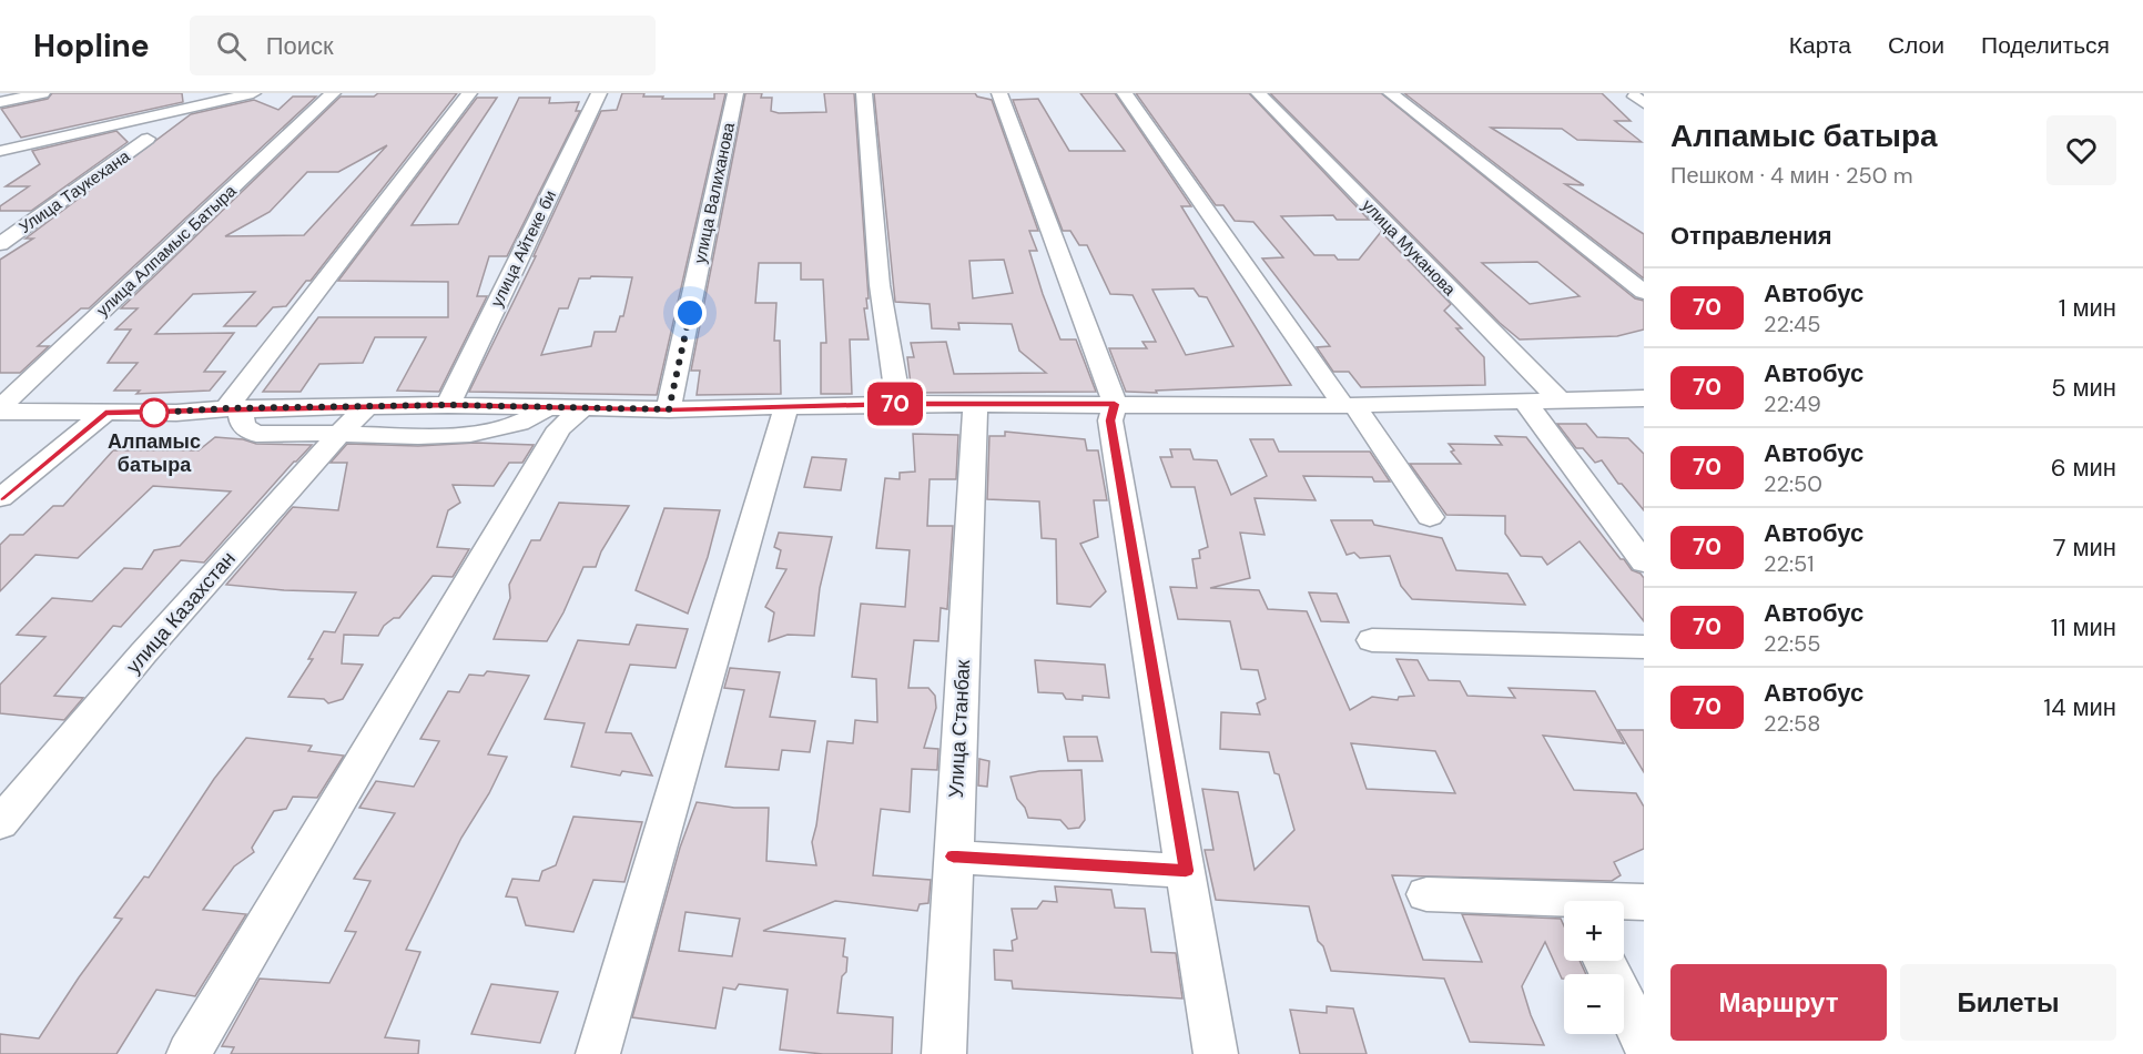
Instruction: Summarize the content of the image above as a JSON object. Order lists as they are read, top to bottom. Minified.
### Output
{"streets":{"street":["Улица Таукехана","улица Валиханова","улица Муканова","улица Айтеке би","улица Алпамыс Батыра","улица Казахстан","Улица Станбак"]},"places":["Алпамыс батыра"],"lines":["bus line 70"],"page":{"header":"Hopline","search":"Поиск","nav":["Карта","Слои","Поделиться"],"on_map":"70","heading":[["Алпамыс батыра","Пешком · 4 мин · 250 m"],"Отправления"],"list":[{"mark":"70","name":"Автобус","note":"22:45","value":"1 мин"},{"mark":"70","name":"Автобус","note":"22:49","value":"5 мин"},{"mark":"70","name":"Автобус","note":"22:50","value":"6 мин"},{"mark":"70","name":"Автобус","note":"22:51","value":"7 мин"},{"mark":"70","name":"Автобус","note":"22:55","value":"11 мин"},{"mark":"70","name":"Автобус","note":"22:58","value":"14 мин"}],"map_buttons":["+","−"],"buttons":["Маршрут","Билеты"]}}
